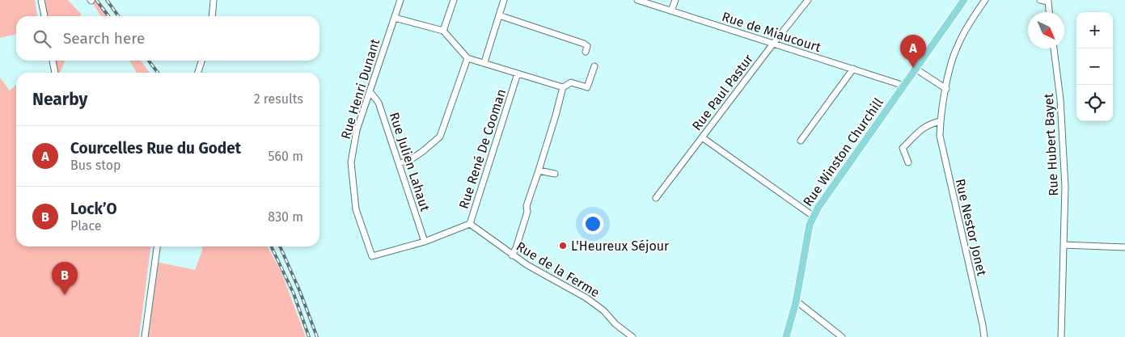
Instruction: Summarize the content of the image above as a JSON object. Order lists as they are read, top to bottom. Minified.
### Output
{"streets":{"main road":["Rue Winston Churchill"],"street":["Rue de Miaucourt","Rue Henri Dunant","Rue Paul Pastur","Rue Hubert Bayet","Rue René De Cooman","Rue Julien Lahaut","Rue Nestor Jonet","Rue de la Ferme"]},"crossings":[["Rue de Miaucourt","Rue Paul Pastur"],["Rue de Miaucourt","Rue Winston Churchill"],["Rue Henri Dunant","Rue René De Cooman"],["Rue Henri Dunant","Rue Julien Lahaut"],["Rue René De Cooman","Rue Julien Lahaut"],["Rue René De Cooman","Rue de la Ferme"]],"places":["L'Heureux Séjour"],"north":"bottom right","page":{"map_buttons":["+","−"],"search":"Search here","pins":["A","B"],"heading":["Nearby","2 results"],"list":[{"mark":"A","name":"Courcelles Rue du Godet","note":"Bus stop","value":"560 m"},{"mark":"B","name":"Lock’O","note":"Place","value":"830 m"}]}}
